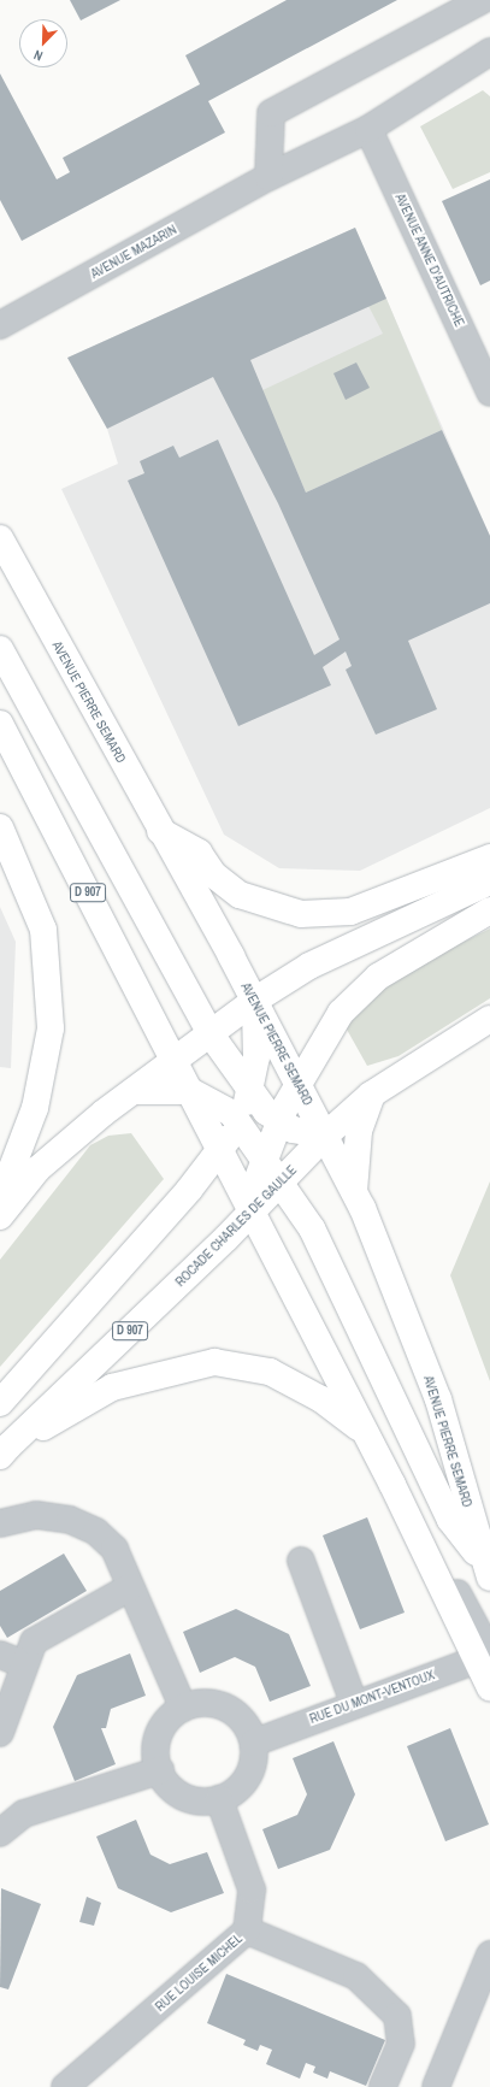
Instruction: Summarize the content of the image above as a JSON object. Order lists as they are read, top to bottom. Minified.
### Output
{"streets":{"main road":["AVENUE PIERRE SEMARD","D 907","ROCADE CHARLES DE GAULLE"],"street":["AVENUE MAZARIN","AVENUE ANNE D'AUTRICHE","RUE DU MONT-VENTOUX","RUE LOUISE MICHEL"]},"crossings":[["AVENUE MAZARIN","AVENUE ANNE D'AUTRICHE"],["AVENUE PIERRE SEMARD","ROCADE CHARLES DE GAULLE"],["D 907","ROCADE CHARLES DE GAULLE"],["RUE DU MONT-VENTOUX","RUE LOUISE MICHEL"]],"north":"bottom left"}
